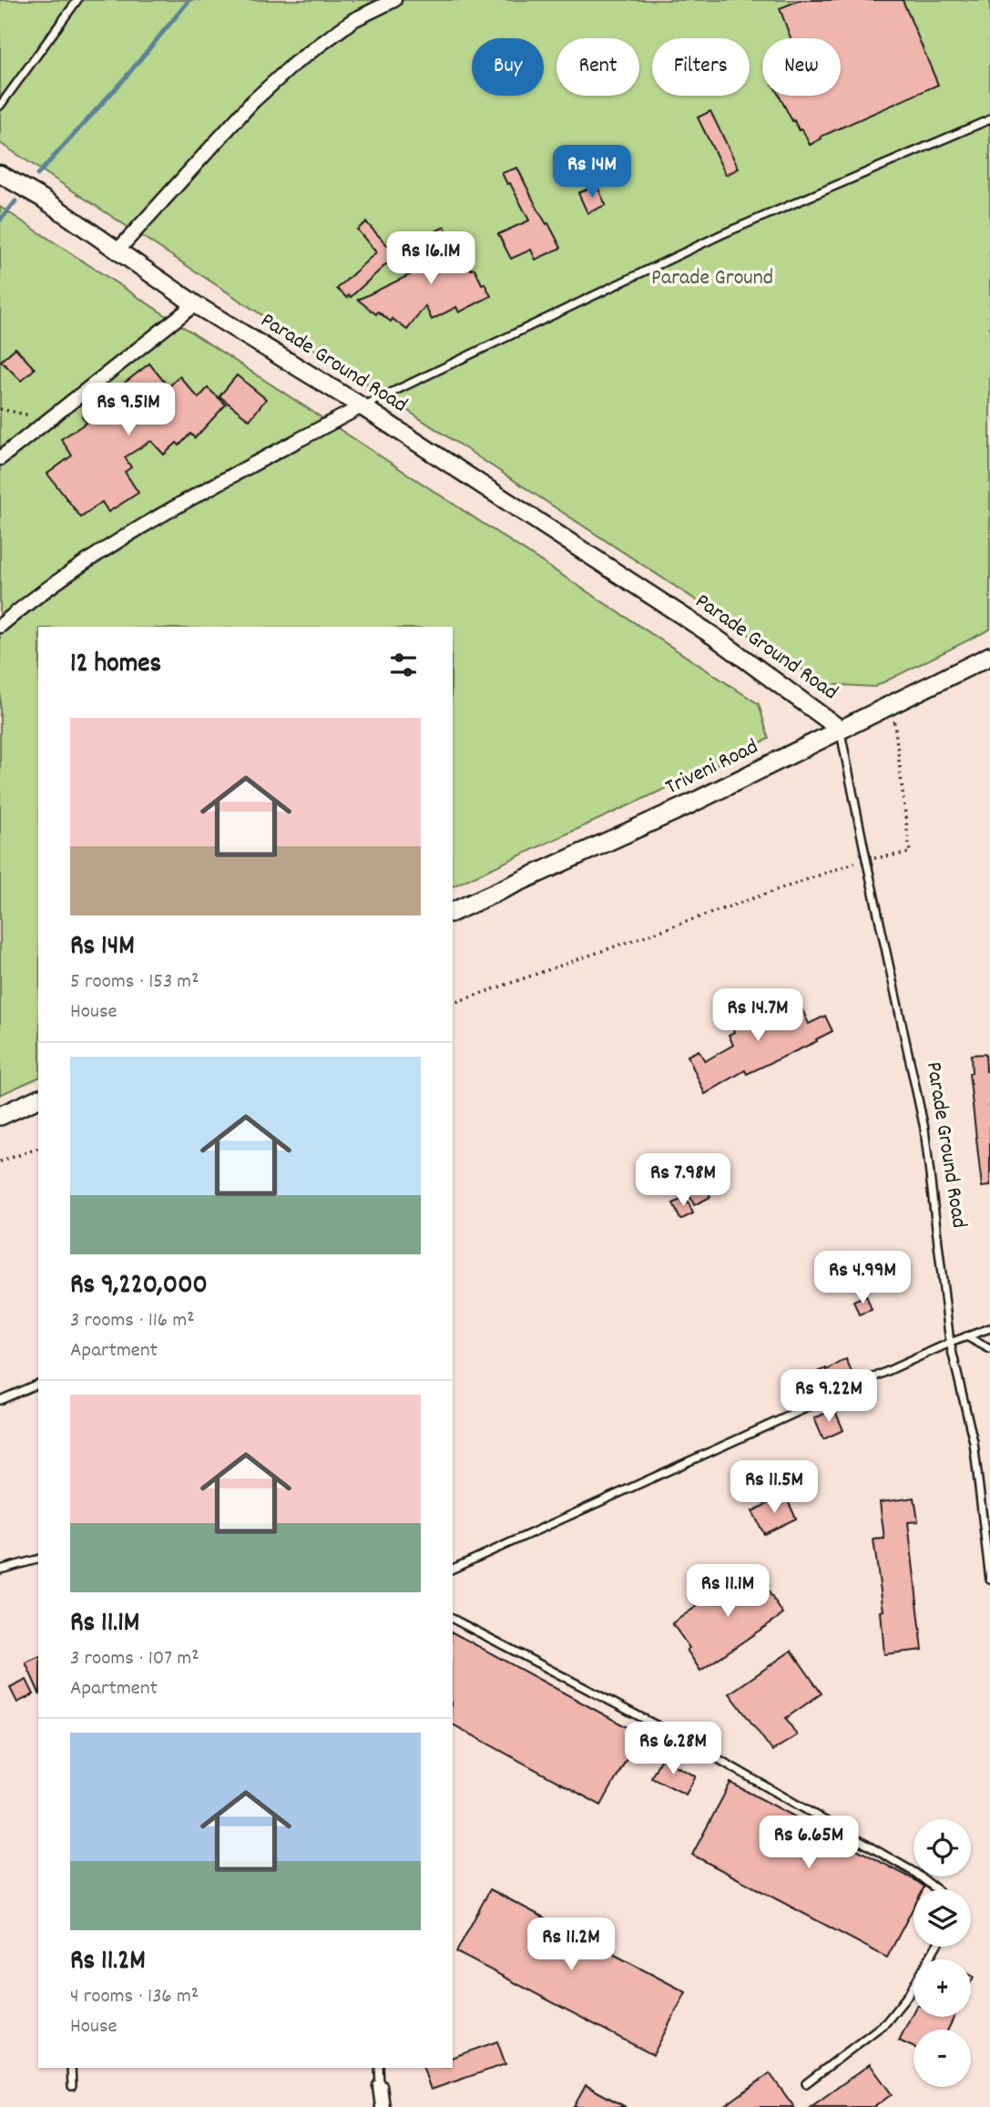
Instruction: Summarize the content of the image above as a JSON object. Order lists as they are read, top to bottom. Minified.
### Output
{"streets":{"main road":["Triveni Road"],"street":["Parade Ground Road"]},"crossings":[["Parade Ground Road","Triveni Road"]],"parks":["Parade Ground"],"page":{"chip":["Buy","Rent","Filters","New"],"price":["Rs 14M","Rs 16.1M","Rs 9.51M","Rs 14.7M","Rs 7.98M","Rs 4.99M","Rs 9.22M","Rs 11.5M","Rs 11.1M","Rs 6.28M","Rs 6.65M","Rs 11.2M"],"heading":"12 homes","list":[{"name":"Rs 14M","note":"5 rooms · 153 m² · House"},{"name":"Rs 9,220,000","note":"3 rooms · 116 m² · Apartment"},{"name":"Rs 11.1M","note":"3 rooms · 107 m² · Apartment"},{"name":"Rs 11.2M","note":"4 rooms · 136 m² · House"}],"map_buttons":["+","−"]}}
